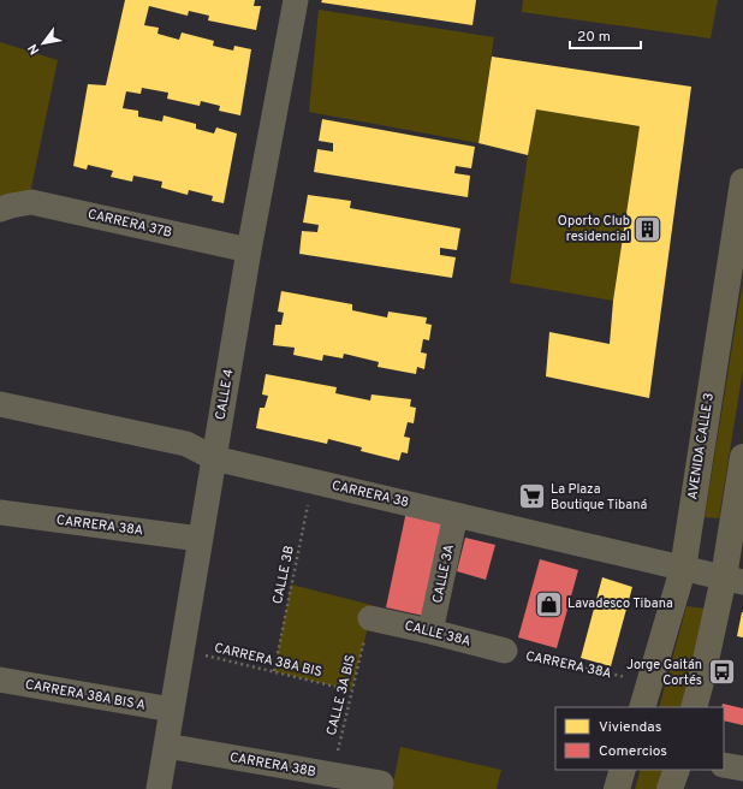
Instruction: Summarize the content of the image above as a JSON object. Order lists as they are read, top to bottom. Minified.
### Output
{"streets":{"main road":["AVENIDA CALLE 3"],"street":["CARRERA 37B","CALLE 4","CARRERA 38","CARRERA 38A","CALLE 3A","CALLE 38A","CARRERA 38A BIS A","CARRERA 38B"],"path":["CALLE 3B","CARRERA 38A BIS","CALLE 3A BIS"]},"crossings":[["CARRERA 37B","CALLE 4"],["CALLE 4","CARRERA 38"],["CALLE 4","CARRERA 38A"],["CALLE 4","CARRERA 38A BIS"],["CALLE 4","CARRERA 38A BIS A"],["CALLE 4","CARRERA 38B"],["AVENIDA CALLE 3","CARRERA 38"],["CARRERA 38","CALLE 3A"],["CARRERA 38","CALLE 3B"],["CARRERA 38A","CALLE 38A"],["CALLE 3A","CALLE 38A"],["CALLE 3B","CARRERA 38A BIS"],["CALLE 38A","CALLE 3A BIS"],["CARRERA 38A BIS","CALLE 3A BIS"],["CALLE 3A BIS","CARRERA 38B"]],"places":{"building":["Oporto Club residencial"],"supermarket":["La Plaza Boutique Tibaná"],"shop":["Lavadesco Tibana"],"bus stop":["Jorge Gaitán Cortés"]},"legend":["Viviendas","Comercios"],"scale_bar":"20 m","north":"bottom left"}
